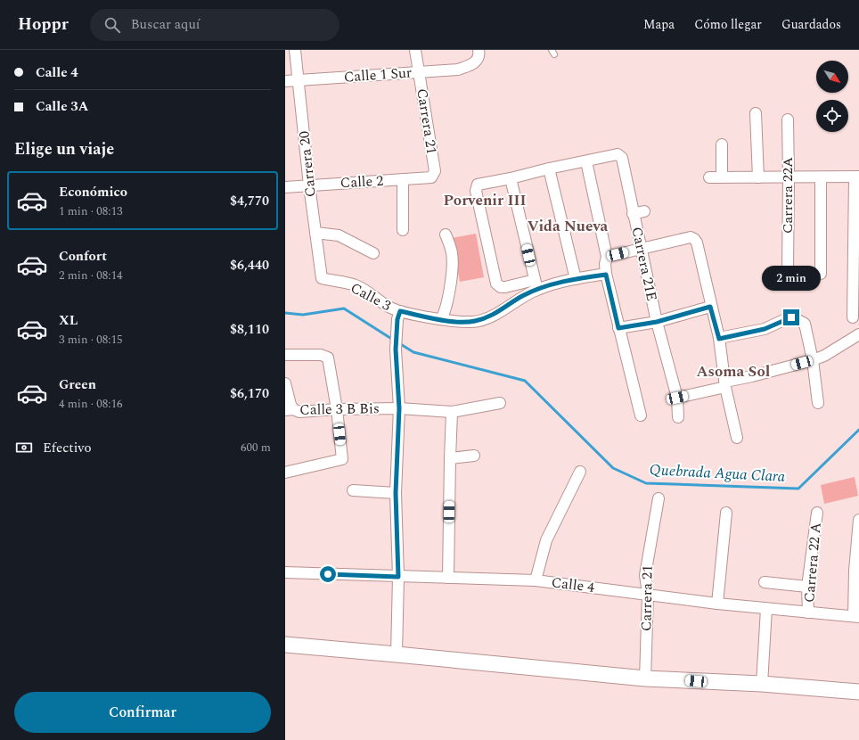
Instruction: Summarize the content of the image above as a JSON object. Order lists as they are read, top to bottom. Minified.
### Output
{"streets":{"street":["Calle 1 Sur","Carrera 21","Carrera 20","Calle 2","Carrera 22A","Carrera 21E","Calle 3","Calle 3 B Bis","Carrera 22 A","Calle 4"]},"crossings":[["Calle 1 Sur","Carrera 21"],["Calle 1 Sur","Carrera 20"],["Carrera 21","Calle 2"],["Carrera 21","Calle 4"],["Carrera 20","Calle 2"],["Carrera 20","Calle 3"],["Carrera 22 A","Calle 4"]],"districts":["Porvenir III","Vida Nueva","Asoma Sol"],"water":["Quebrada Agua Clara"],"north":"bottom right","page":{"header":"Hoppr","search":"Buscar aquí","nav":["Mapa","Cómo llegar","Guardados"],"banner":["Calle 4","Calle 3A"],"heading":"Elige un viaje","list":[{"name":"Económico","note":"1 min · 08:13","value":"$4,770"},{"name":"Confort","note":"2 min · 08:14","value":"$6,440"},{"name":"XL","note":"3 min · 08:15","value":"$8,110"},{"name":"Green","note":"4 min · 08:16","value":"$6,170"}],"bubble":"2 min","pay":["Efectivo","600 m"],"buttons":"Confirmar"}}
